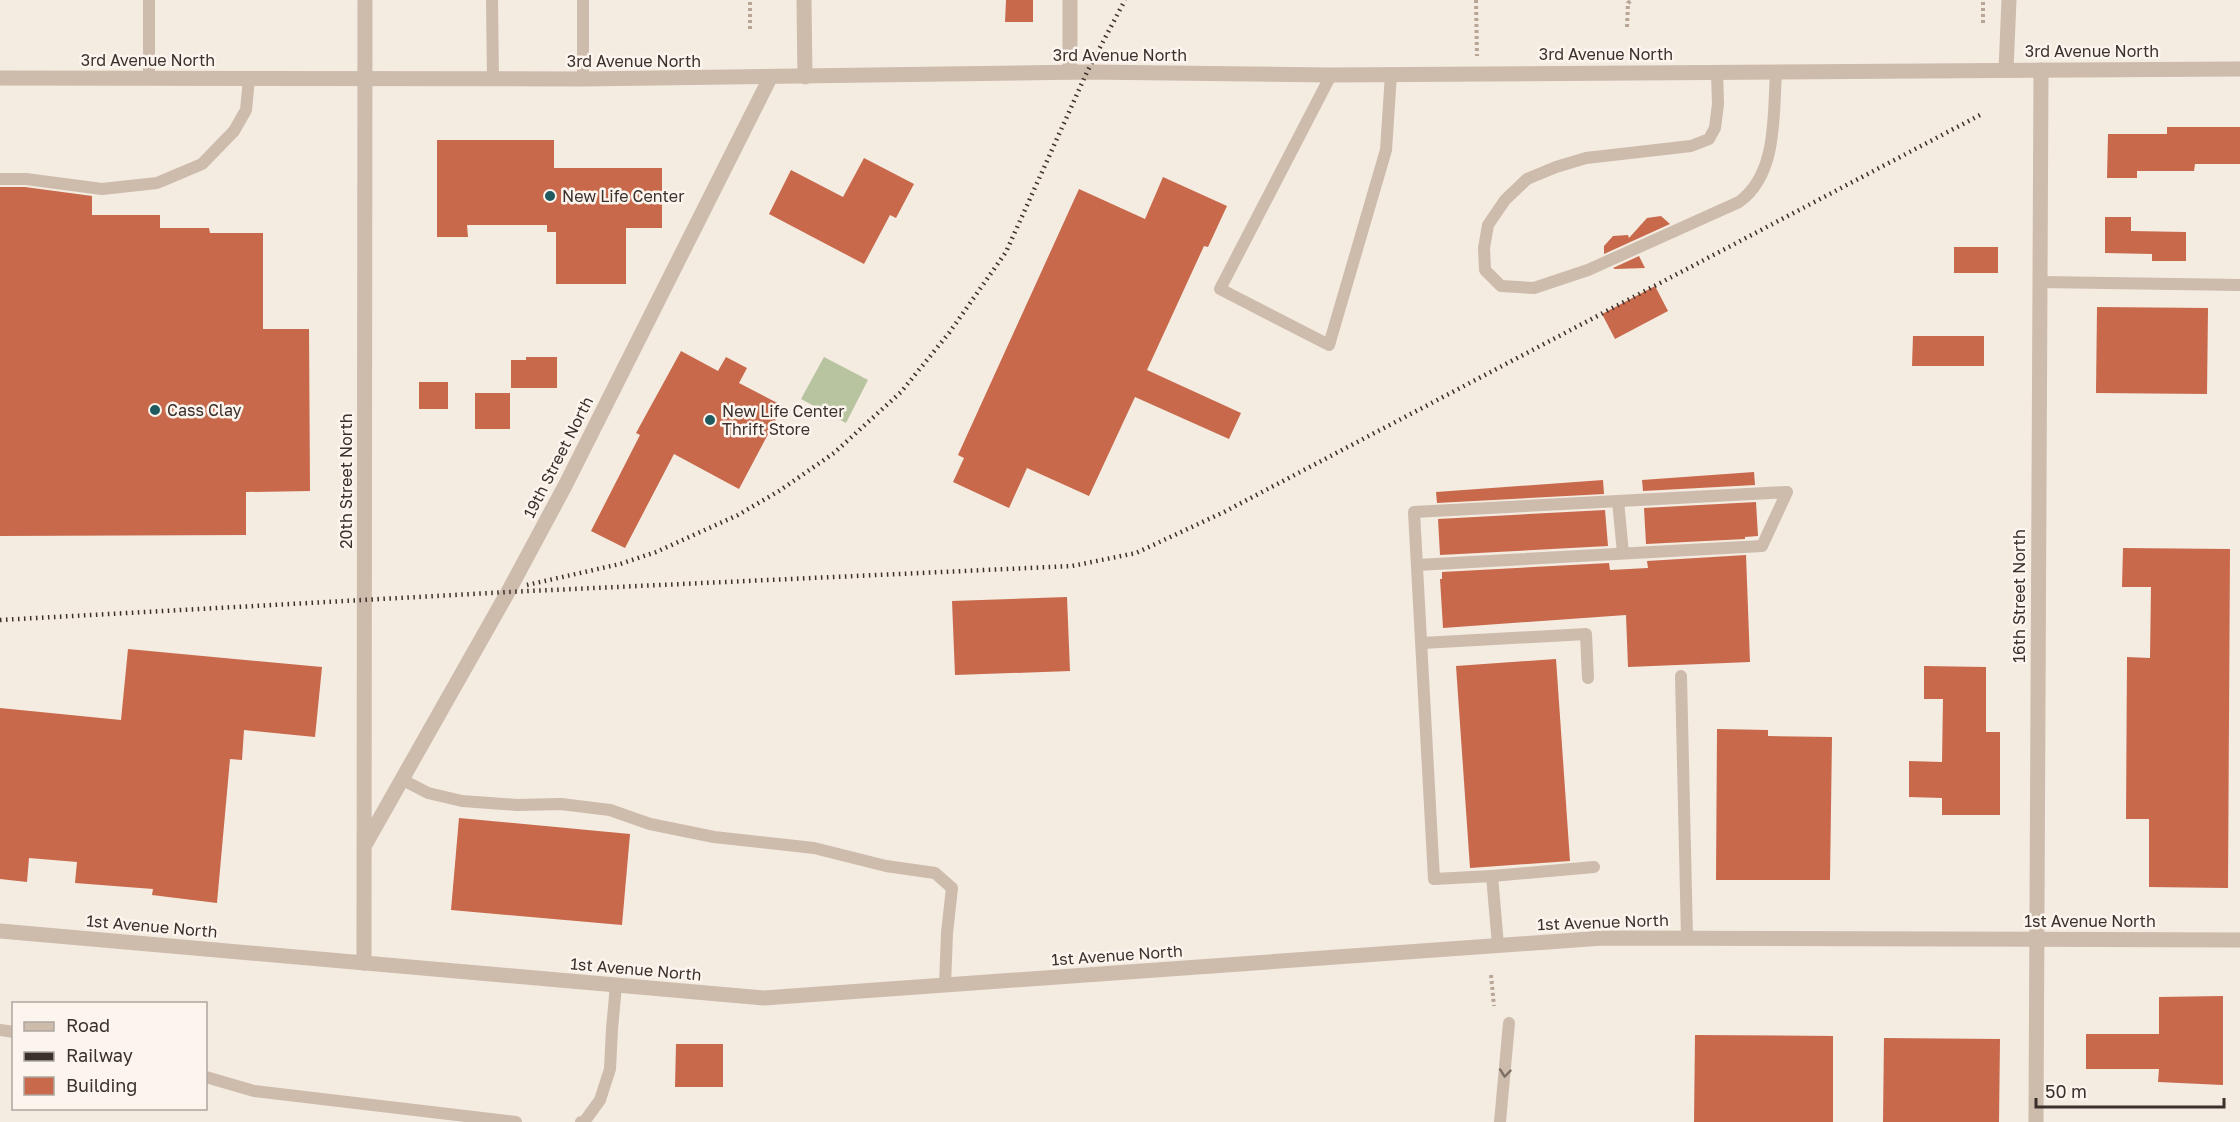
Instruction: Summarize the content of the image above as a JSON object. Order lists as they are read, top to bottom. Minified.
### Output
{"streets":{"street":["3rd Avenue North","19th Street North","20th Street North","16th Street North","1st Avenue North"]},"crossings":[["3rd Avenue North","19th Street North"],["3rd Avenue North","20th Street North"],["3rd Avenue North","16th Street North"],["19th Street North","20th Street North"],["20th Street North","1st Avenue North"],["16th Street North","1st Avenue North"]],"places":["New Life Center","Cass Clay","New Life Center Thrift Store"],"legend":["Road","Railway","Building"],"scale_bar":"50 m"}
